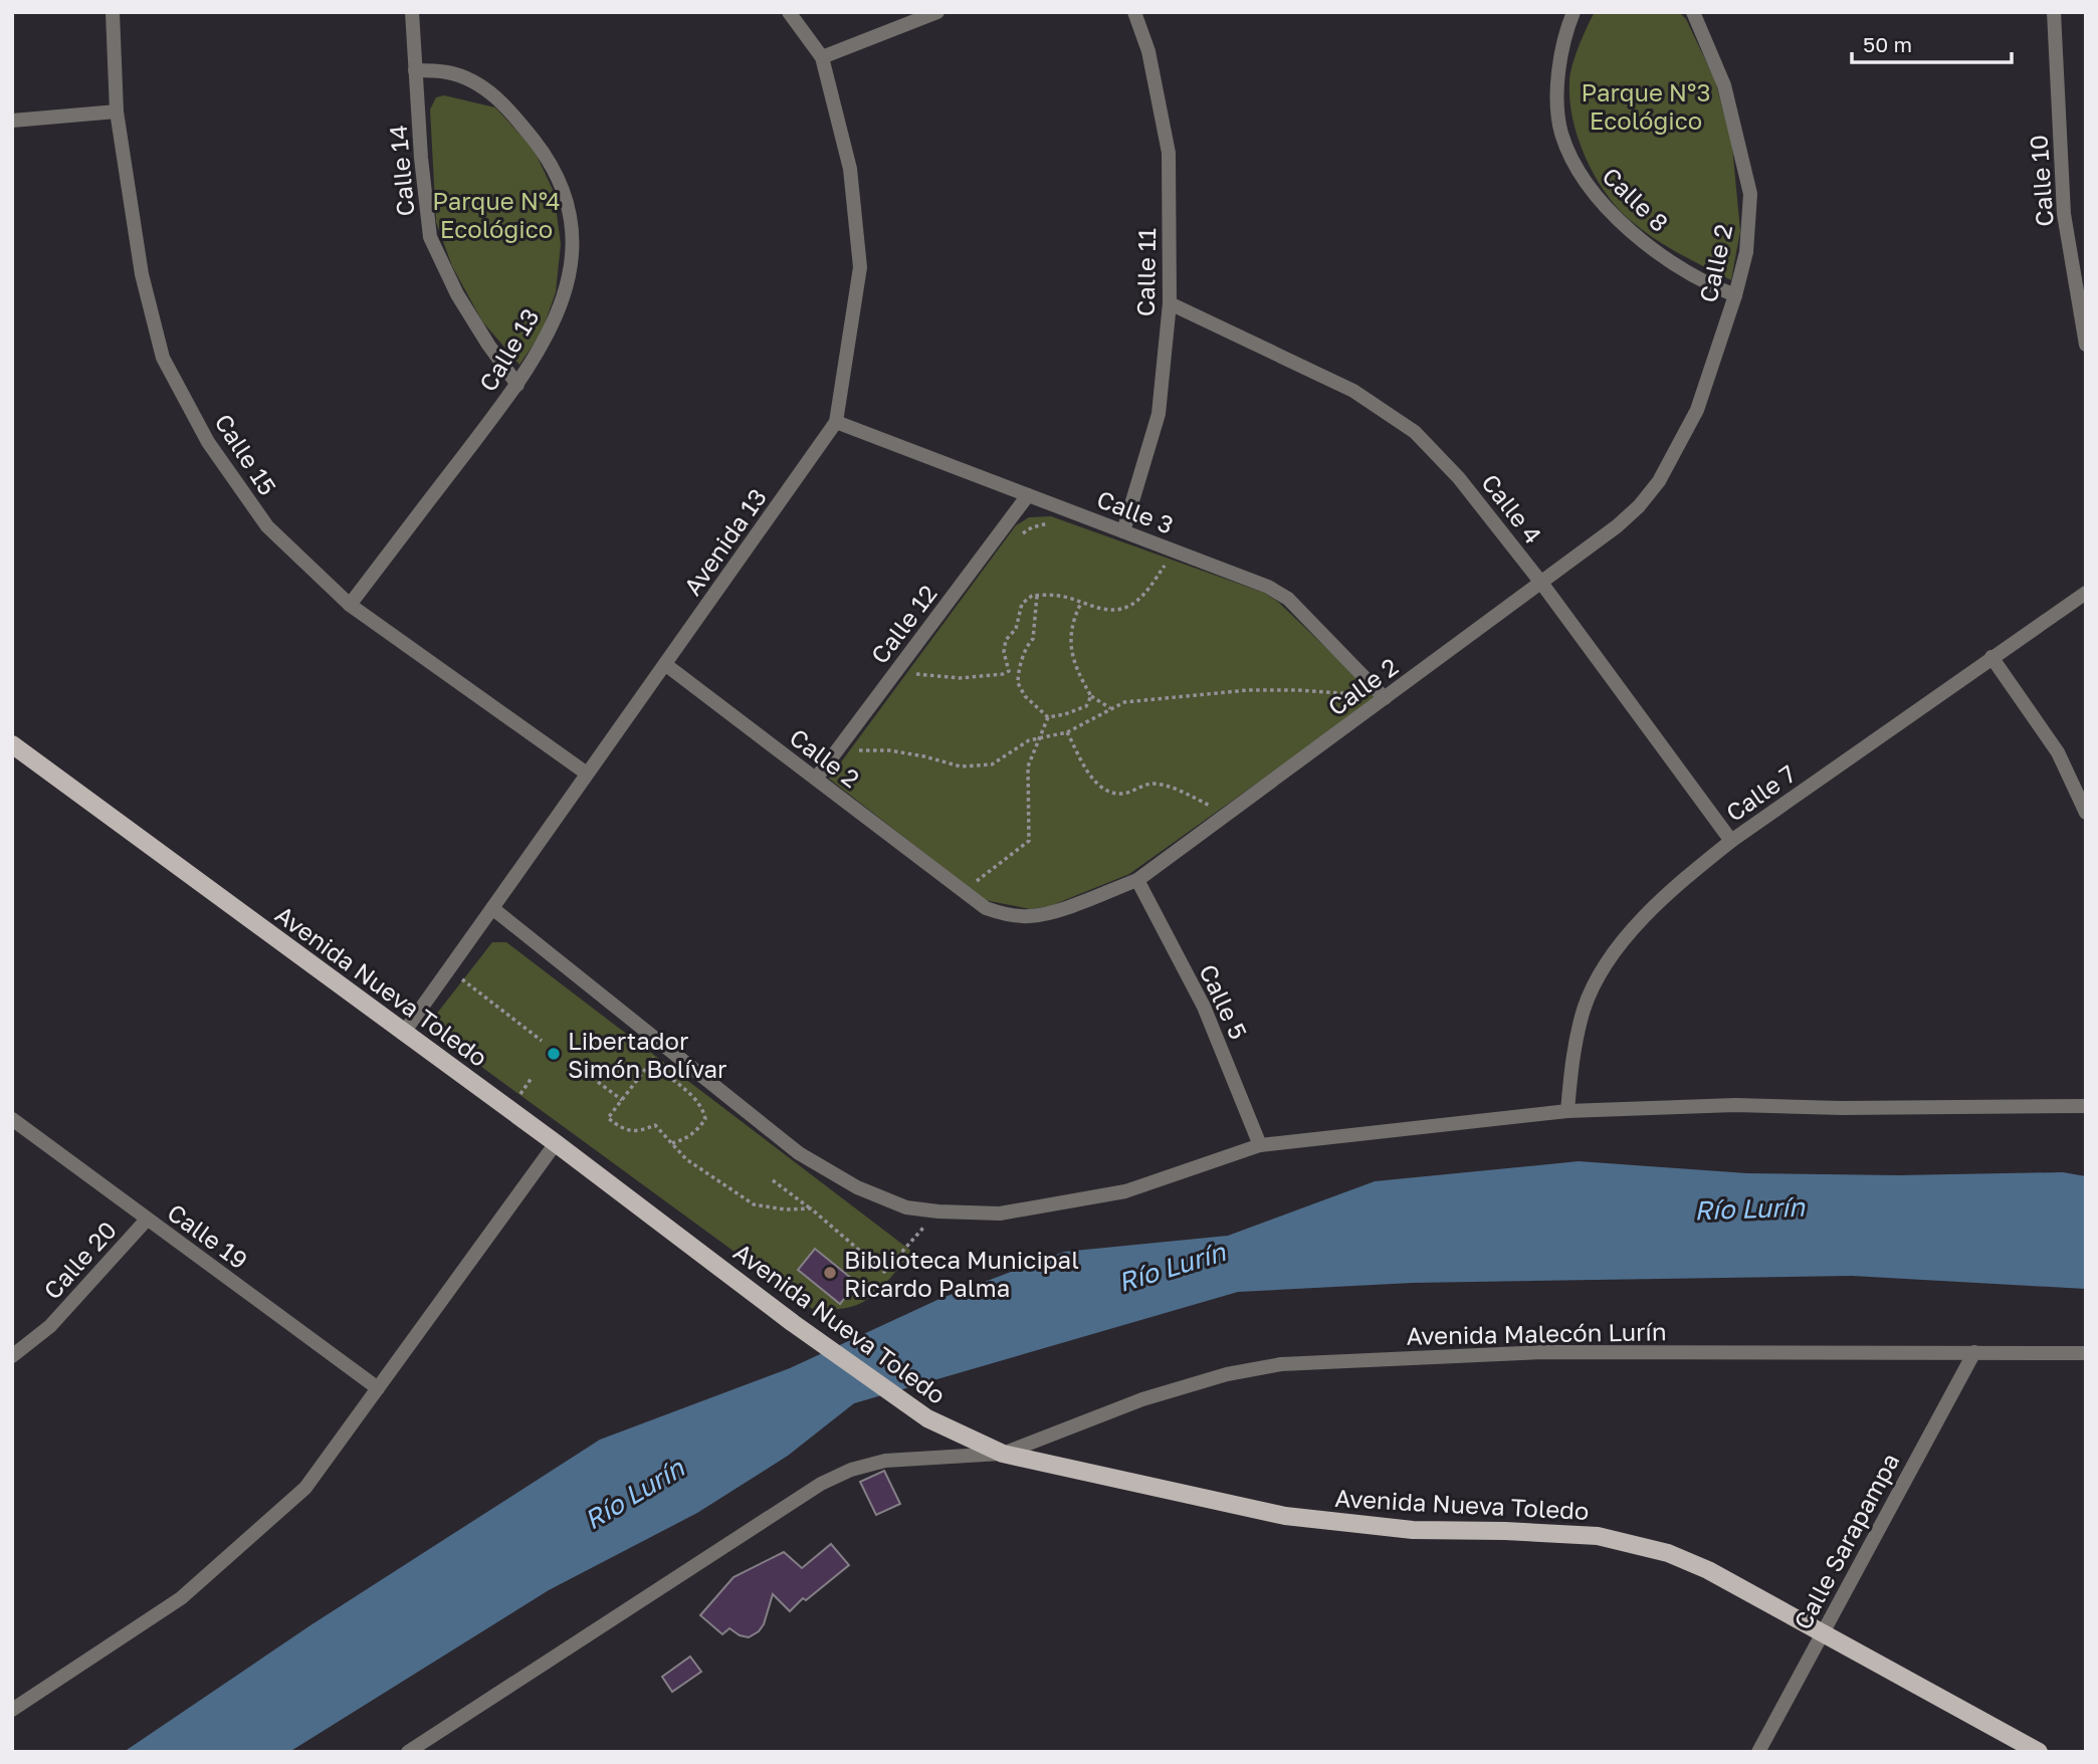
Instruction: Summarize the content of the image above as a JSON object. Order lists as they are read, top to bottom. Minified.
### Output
{"streets":{"main road":["Avenida Nueva Toledo"],"street":["Calle 14","Calle 10","Calle 8","Calle 2","Calle 11","Calle 13","Calle 15","Calle 4","Calle 3","Avenida 13","Calle 12","Calle 7","Calle 5","Calle 19","Calle 20","Avenida Malecón Lurín","Calle Sarapampa"]},"crossings":[["Calle 14","Calle 13"],["Calle 8","Calle 2"],["Calle 2","Calle 4"],["Calle 2","Calle 3"],["Calle 2","Avenida 13"],["Calle 2","Calle 12"],["Calle 2","Calle 5"],["Calle 11","Calle 4"],["Calle 11","Calle 3"],["Calle 13","Calle 15"],["Calle 15","Avenida 13"],["Calle 4","Calle 7"],["Calle 3","Avenida 13"],["Calle 3","Calle 12"],["Avenida 13","Avenida Nueva Toledo"],["Avenida Nueva Toledo","Avenida Malecón Lurín"],["Avenida Nueva Toledo","Calle Sarapampa"],["Calle 19","Calle 20"],["Avenida Malecón Lurín","Calle Sarapampa"]],"water":["Río Lurín"],"parks":["Parque N°3 Ecológico","Parque N°4 Ecológico"],"places":["Libertador Simón Bolívar","Biblioteca Municipal Ricardo Palma"],"scale_bar":"50 m"}
